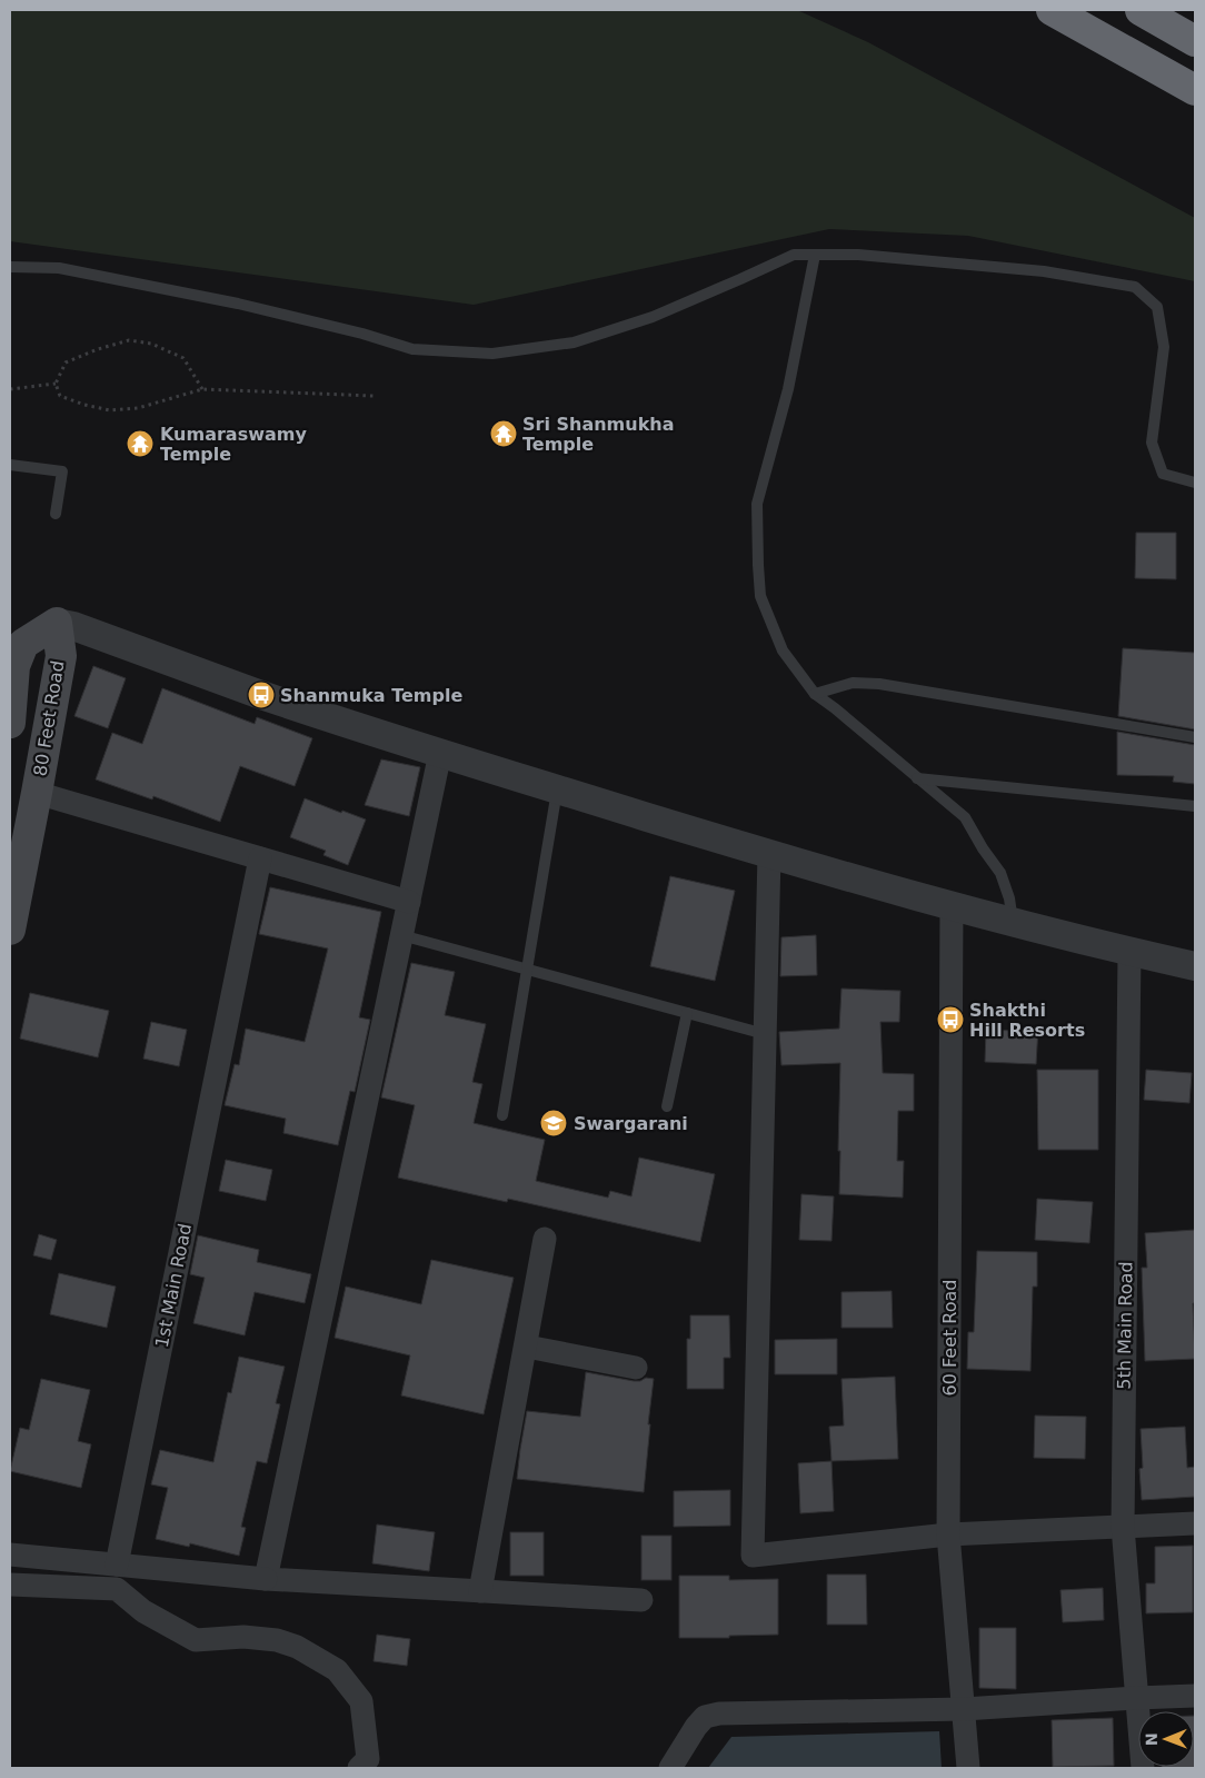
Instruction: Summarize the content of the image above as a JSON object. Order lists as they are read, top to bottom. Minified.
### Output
{"streets":{"main road":["80 Feet Road"],"street":["1st Main Road","5th Main Road","60 Feet Road"]},"places":{"temple":["Sri Shanmukha Temple","Kumaraswamy Temple"],"bus stop":["Shanmuka Temple","Shakthi Hill Resorts"],"school or university":["Swargarani"]},"north":"left"}
